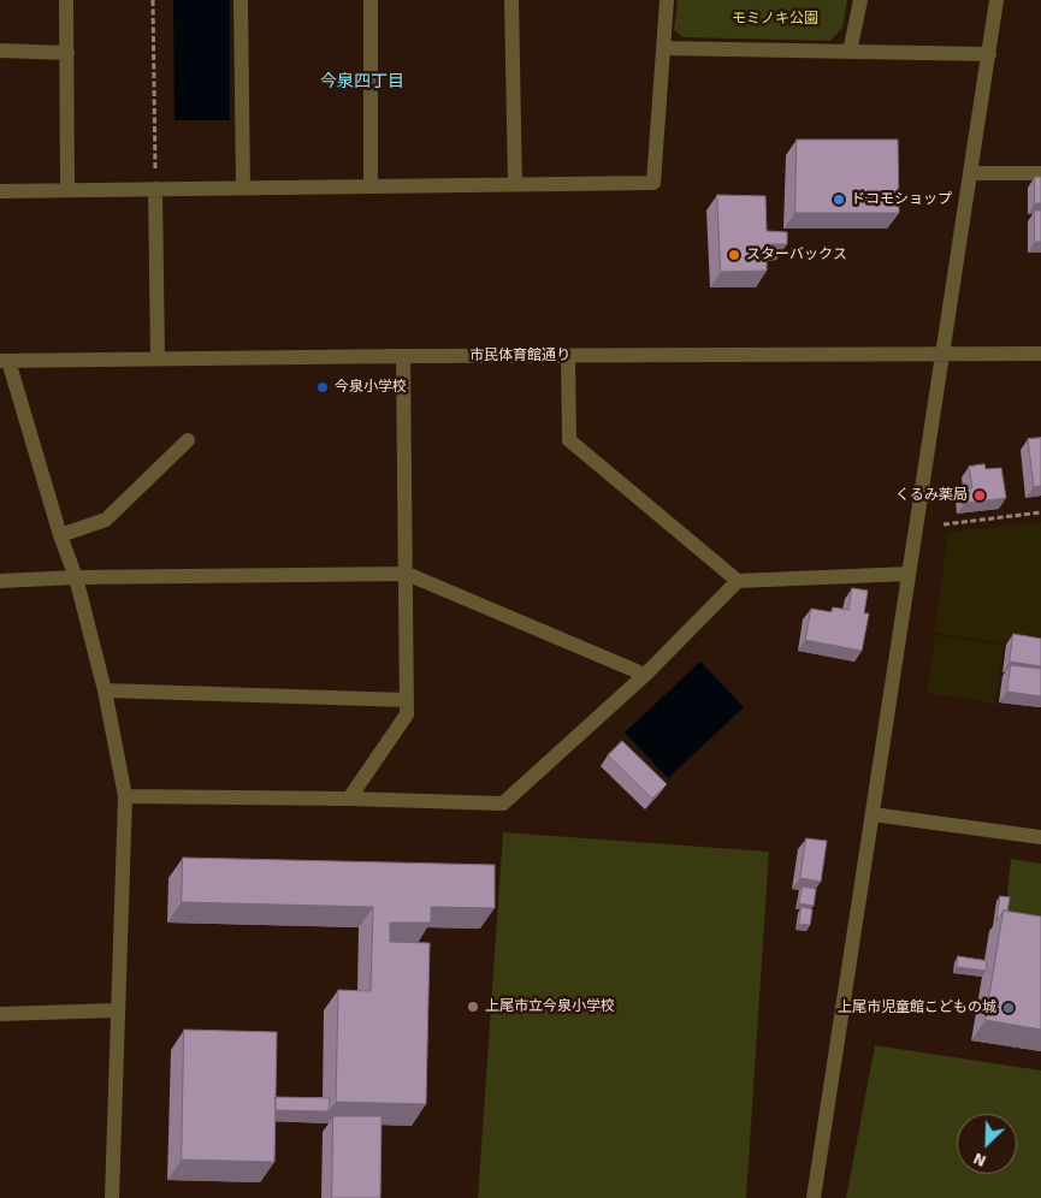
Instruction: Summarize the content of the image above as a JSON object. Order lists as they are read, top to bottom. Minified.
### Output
{"streets":{"street":["市民体育館通り"]},"districts":["今泉四丁目"],"parks":["モミノキ公園"],"places":["ドコモショップ","スターバックス","今泉小学校","くるみ薬局","上尾市立今泉小学校","上尾市児童館こどもの城"],"north":"bottom left"}
